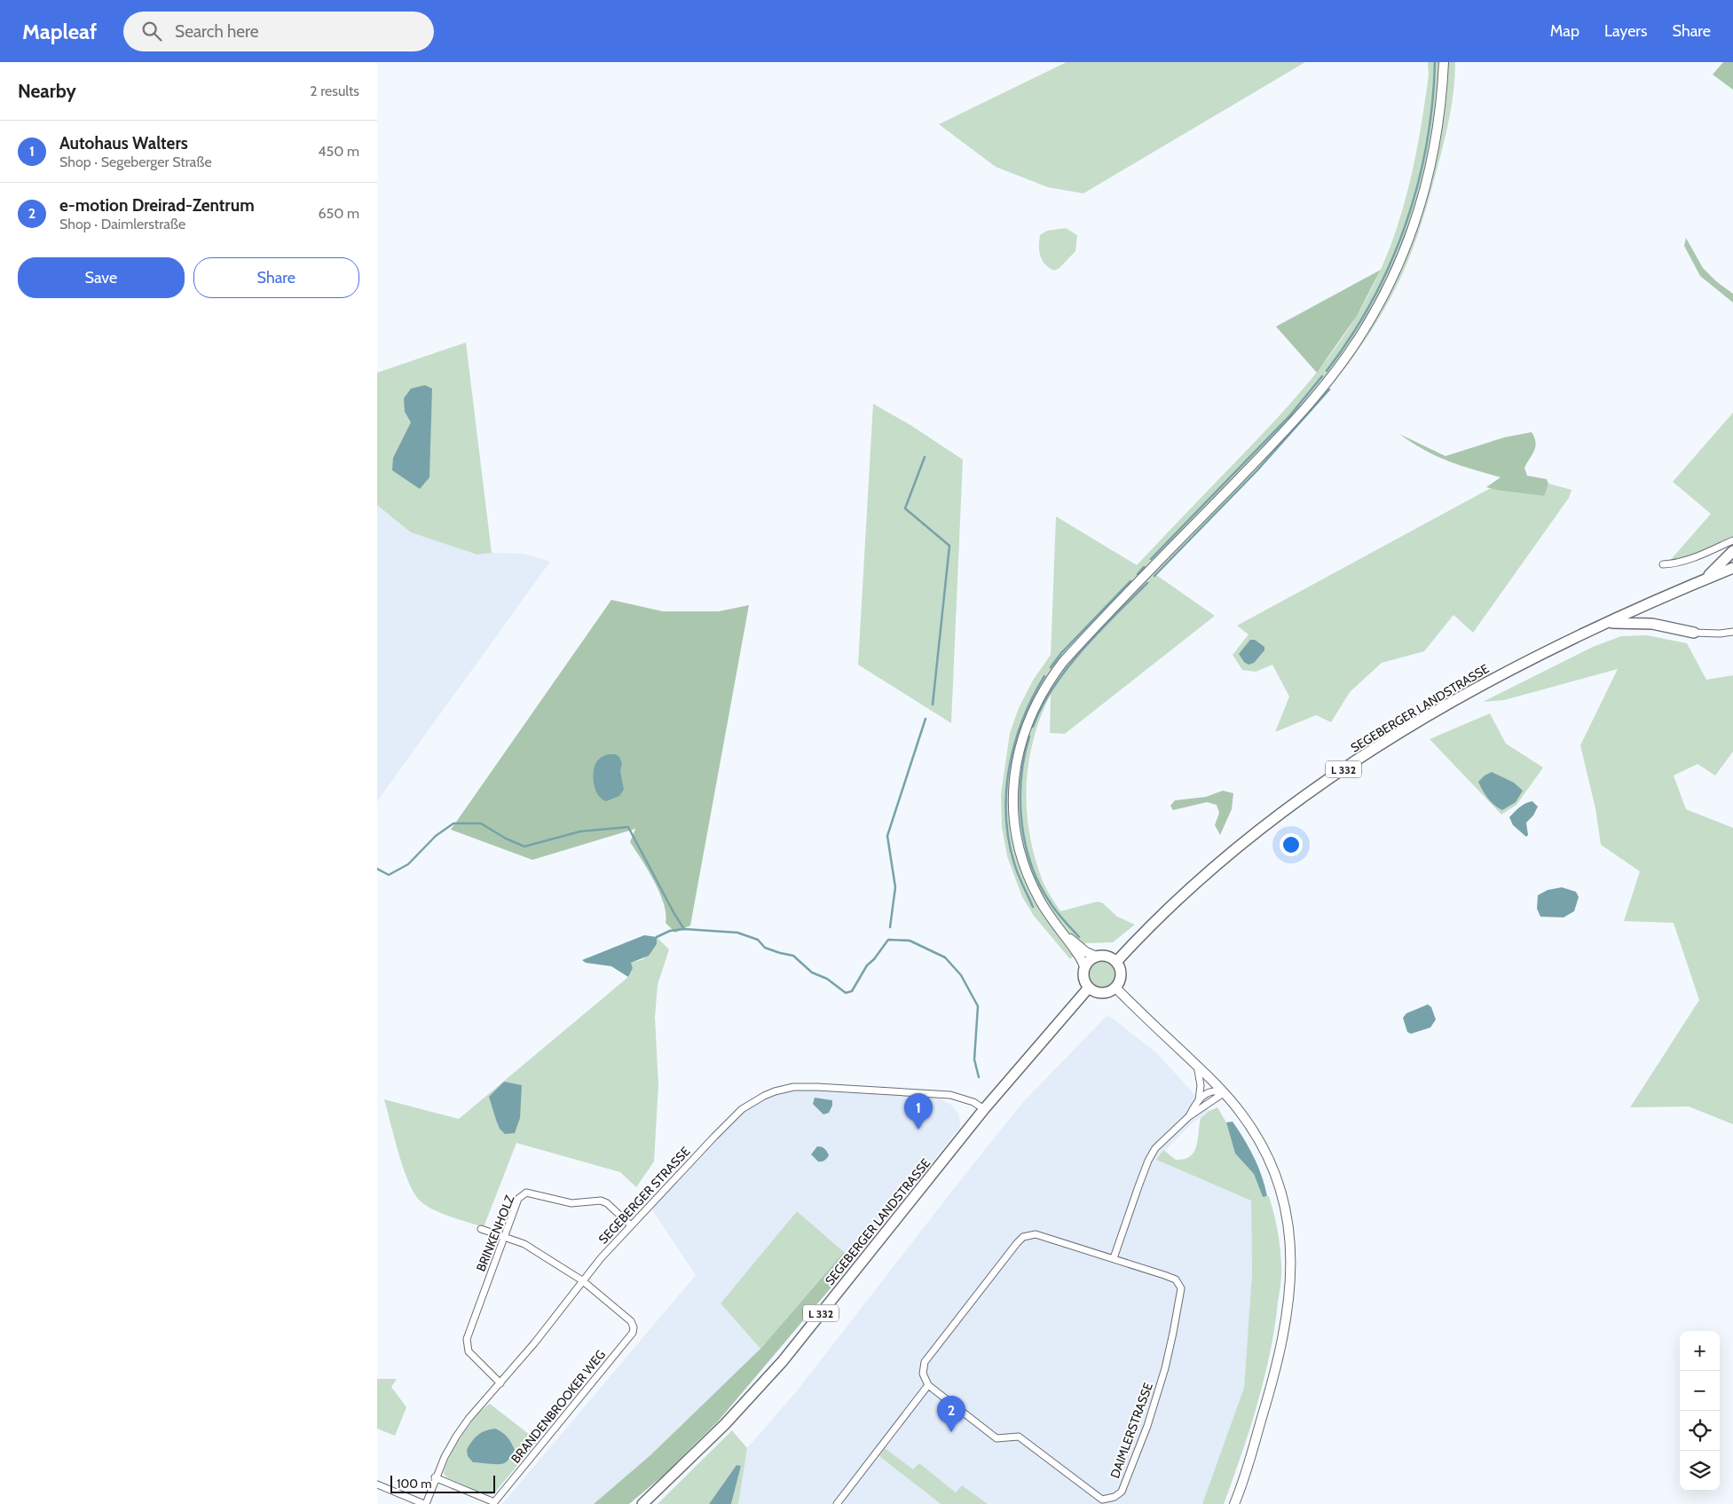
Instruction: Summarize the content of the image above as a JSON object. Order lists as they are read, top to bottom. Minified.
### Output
{"streets":{"main road":["SEGEBERGER LANDSTRASSE","L 332"],"street":["SEGEBERGER STRASSE","BRINKENHOLZ","BRANDENBROOKER WEG","DAIMLERSTRASSE"]},"crossings":[["SEGEBERGER LANDSTRASSE","SEGEBERGER STRASSE"],["SEGEBERGER STRASSE","BRINKENHOLZ"],["SEGEBERGER STRASSE","BRANDENBROOKER WEG"]],"scale_bar":"100 m","page":{"header":"Mapleaf","search":"Search here","nav":["Map","Layers","Share"],"heading":["Nearby","2 results"],"list":[{"mark":"1","name":"Autohaus Walters","note":"Shop · Segeberger Straße","value":"450 m"},{"mark":"2","name":"e-motion Dreirad-Zentrum","note":"Shop · Daimlerstraße","value":"650 m"}],"buttons":["Save","Share"],"pins":["1","2"],"map_buttons":["+","−"],"scale":"100 m"}}
